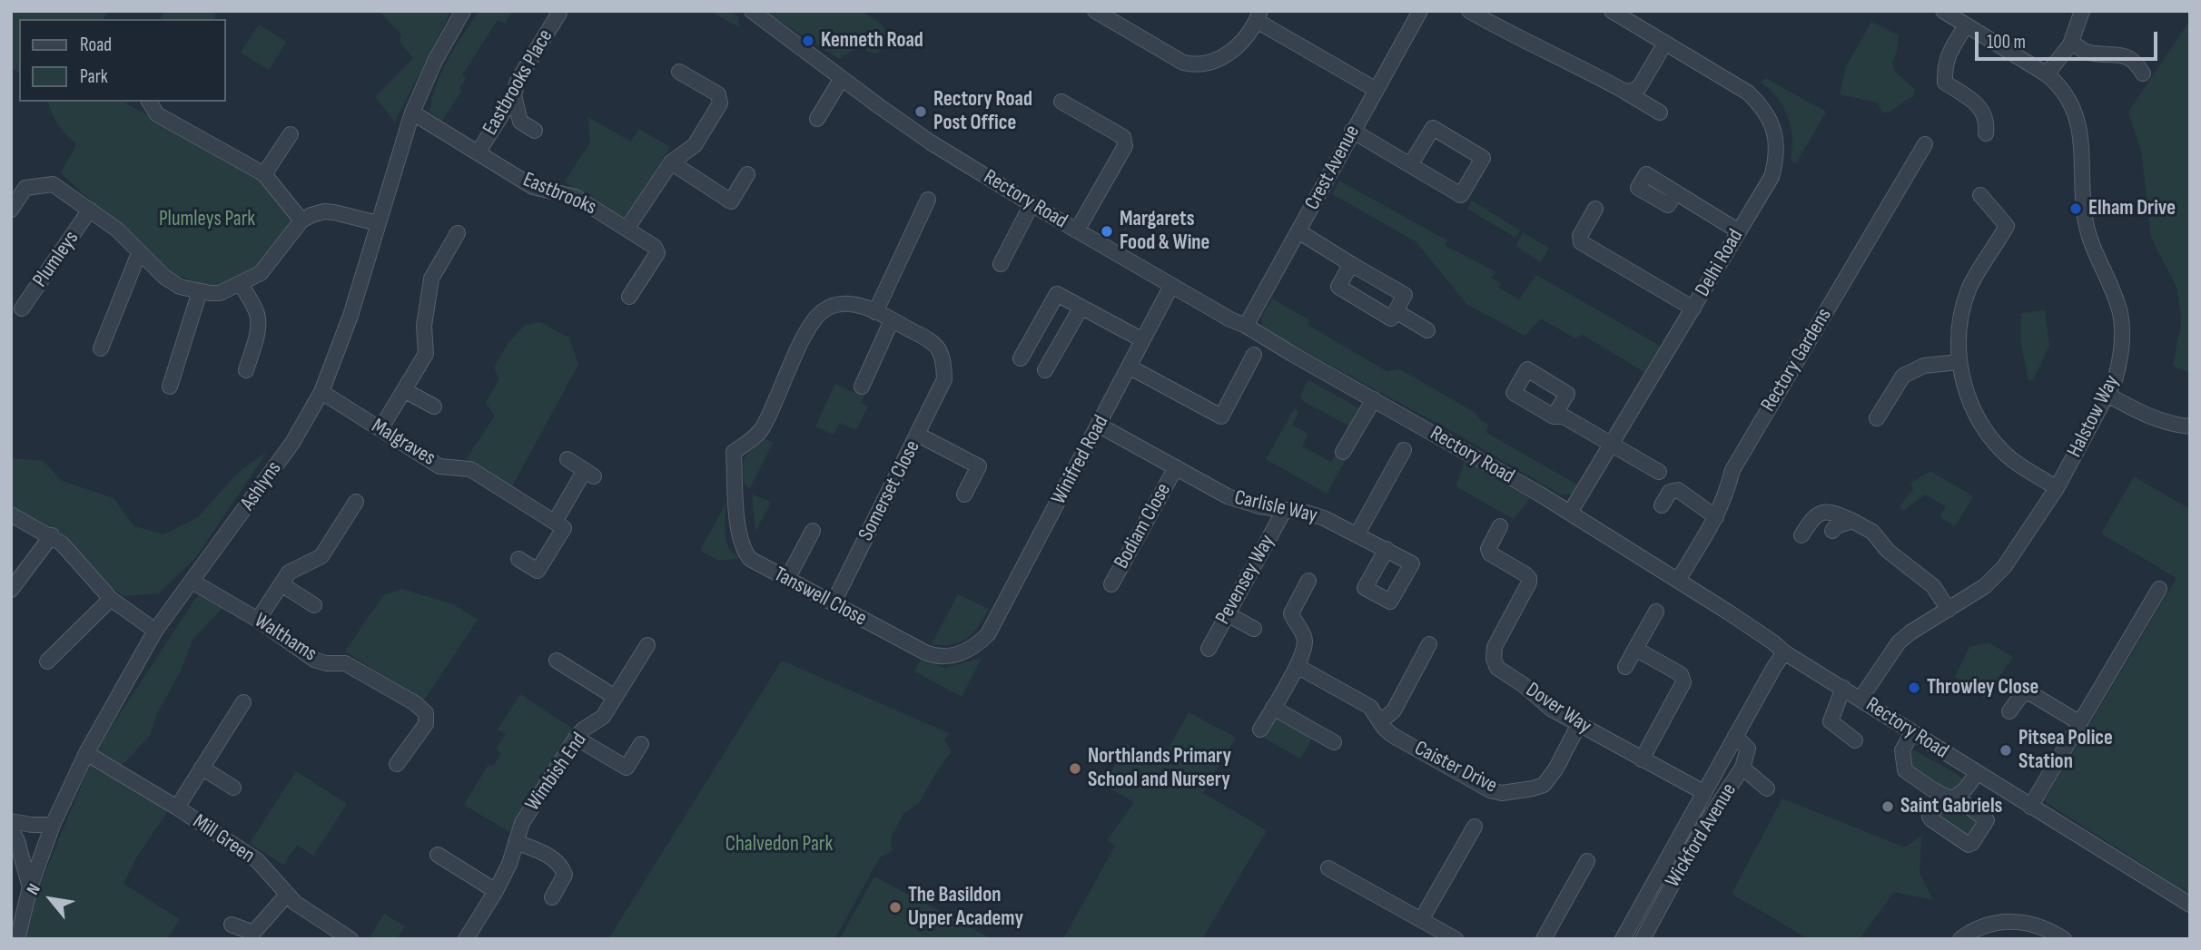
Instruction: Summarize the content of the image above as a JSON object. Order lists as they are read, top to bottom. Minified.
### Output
{"streets":{"street":["Eastbrooks Place","Crest Avenue","Eastbrooks","Rectory Road","Plumleys","Delhi Road","Rectory Gardens","Halstow Way","Malgraves","Winifred Road","Ashlyns","Somerset Close","Carlisle Way","Bodiam Close","Pevensey Way","Tanswell Close","Walthams","Dover Way","Caister Drive","Wimbish End","Wickford Avenue","Mill Green"]},"crossings":[["Eastbrooks Place","Eastbrooks"],["Crest Avenue","Rectory Road"],["Eastbrooks","Ashlyns"],["Rectory Road","Delhi Road"],["Rectory Road","Rectory Gardens"],["Rectory Road","Halstow Way"],["Rectory Road","Winifred Road"],["Rectory Road","Wickford Avenue"],["Malgraves","Ashlyns"],["Winifred Road","Carlisle Way"],["Winifred Road","Tanswell Close"],["Ashlyns","Walthams"],["Ashlyns","Mill Green"],["Somerset Close","Tanswell Close"],["Carlisle Way","Bodiam Close"],["Carlisle Way","Pevensey Way"],["Dover Way","Caister Drive"],["Dover Way","Wickford Avenue"]],"parks":["Plumleys Park","Chalvedon Park"],"places":["Kenneth Road","Rectory Road Post Office","Elham Drive","Margarets Food & Wine","Throwley Close","Pitsea Police Station","Northlands Primary School and Nursery","Saint Gabriels","The Basildon Upper Academy"],"legend":["Road","Park"],"scale_bar":"100 m","north":"top left"}
